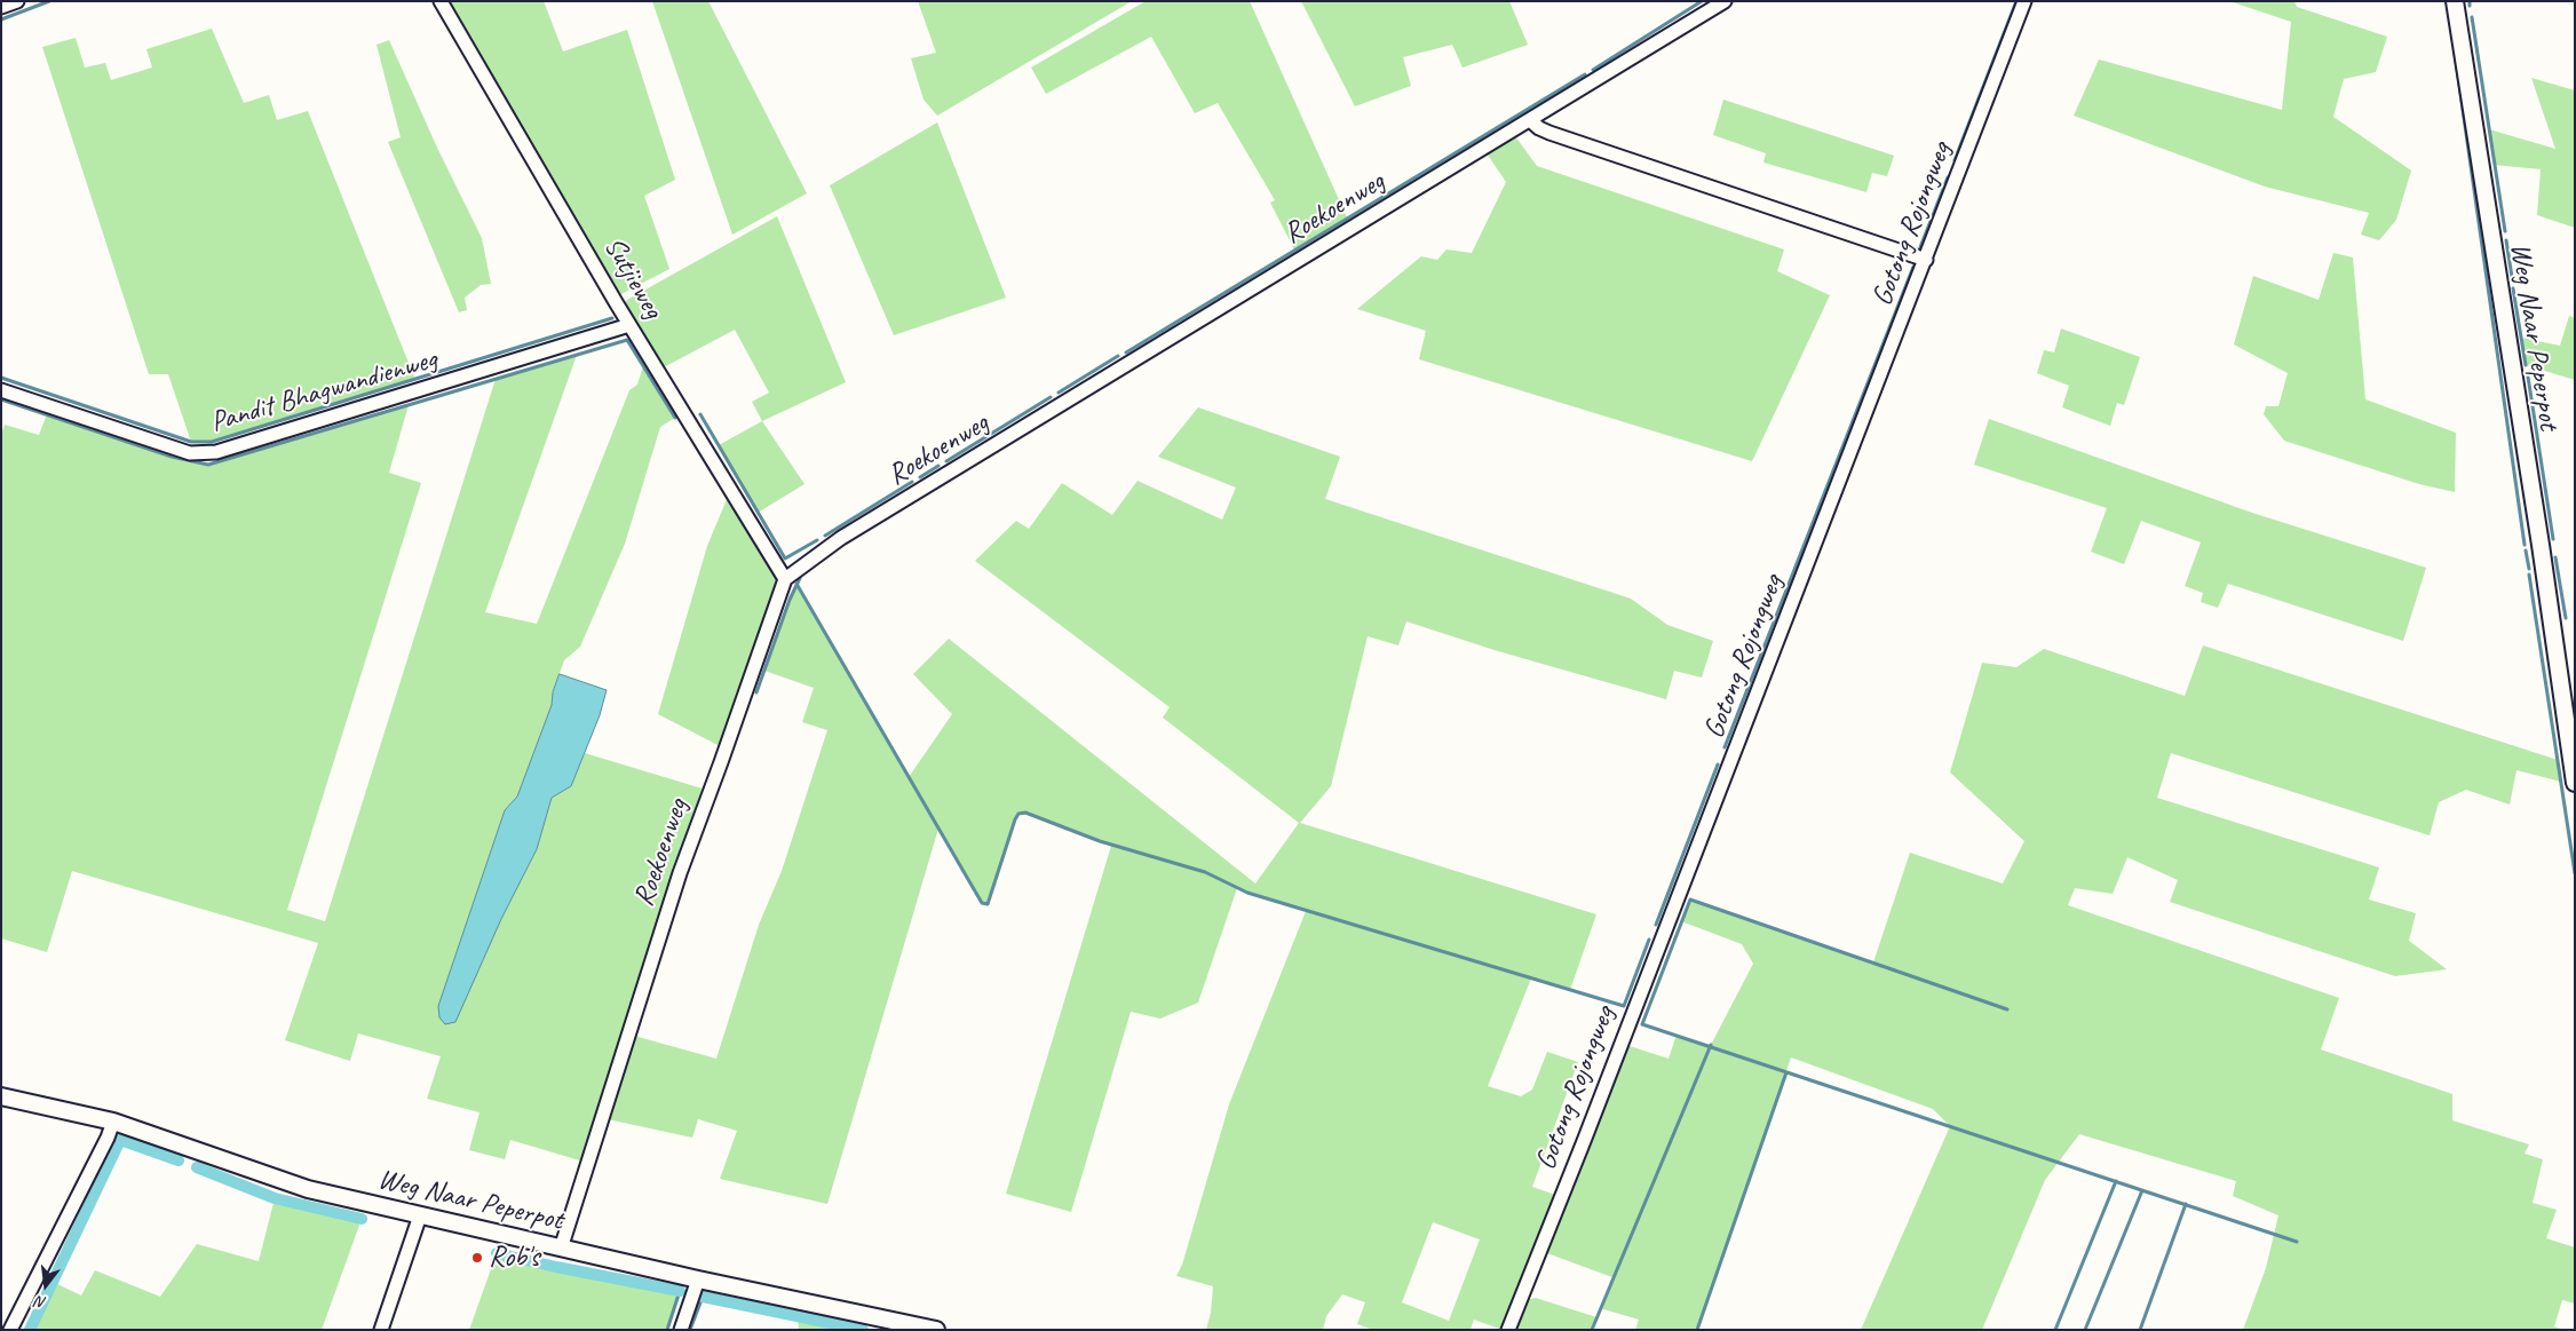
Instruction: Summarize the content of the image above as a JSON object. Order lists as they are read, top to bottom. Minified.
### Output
{"streets":{"street":["Roekoenweg","Gotong Rojongweg","Sutjieweg","Weg Naar Peperpot","Pandit Bhagwandienweg"]},"crossings":[["Roekoenweg","Sutjieweg"],["Roekoenweg","Weg Naar Peperpot"],["Sutjieweg","Pandit Bhagwandienweg"]],"places":["Rob's"],"north":"bottom"}
